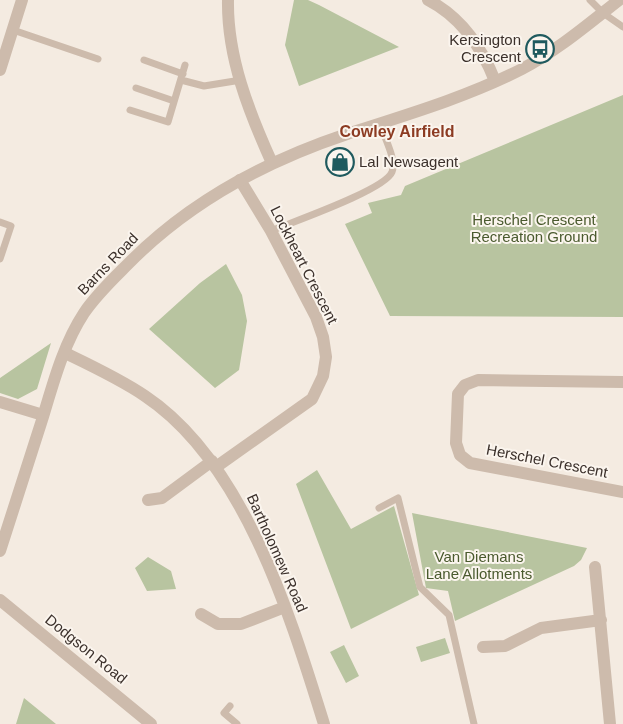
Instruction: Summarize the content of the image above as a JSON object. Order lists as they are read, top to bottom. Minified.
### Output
{"streets":{"street":["Barns Road","Lockheart Crescent","Herschel Crescent","Bartholomew Road","Dodgson Road"]},"crossings":[["Barns Road","Lockheart Crescent"],["Barns Road","Bartholomew Road"],["Lockheart Crescent","Bartholomew Road"]],"districts":["Cowley Airfield"],"parks":["Herschel Crescent Recreation Ground","Van Diemans Lane Allotments"],"places":{"bus stop":["Kersington Crescent"],"shop":["Lal Newsagent"]}}
